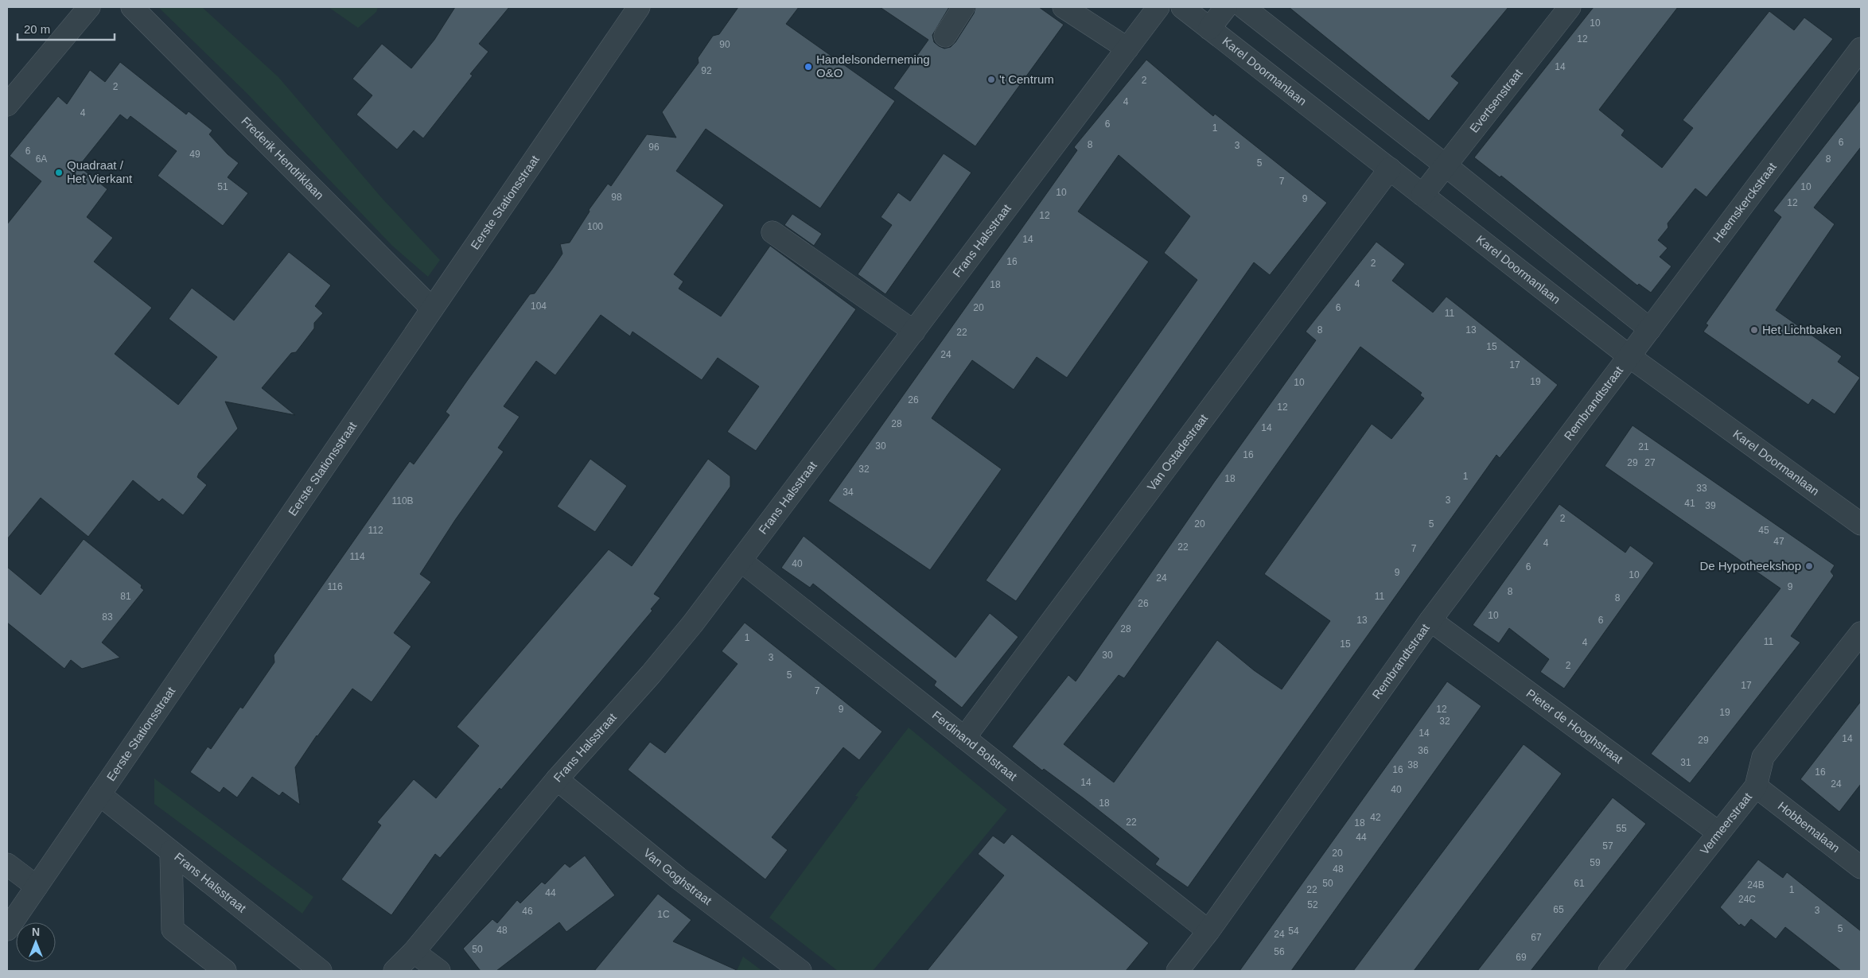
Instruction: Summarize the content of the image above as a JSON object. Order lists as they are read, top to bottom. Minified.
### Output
{"streets":{"street":["Karel Doormanlaan","Evertsenstraat","Frederik Hendriklaan","Eerste Stationsstraat","Heemskerckstraat","Frans Halsstraat","Rembrandtstraat","Van Ostadestraat","Pieter de Hooghstraat","Ferdinand Bolstraat","Vermeerstraat","Hobbemalaan","Van Goghstraat"]},"crossings":[["Karel Doormanlaan","Evertsenstraat"],["Karel Doormanlaan","Heemskerckstraat"],["Karel Doormanlaan","Rembrandtstraat"],["Karel Doormanlaan","Van Ostadestraat"],["Frederik Hendriklaan","Eerste Stationsstraat"],["Eerste Stationsstraat","Frans Halsstraat"],["Heemskerckstraat","Rembrandtstraat"],["Frans Halsstraat","Ferdinand Bolstraat"],["Frans Halsstraat","Van Goghstraat"],["Rembrandtstraat","Pieter de Hooghstraat"],["Rembrandtstraat","Ferdinand Bolstraat"],["Van Ostadestraat","Ferdinand Bolstraat"],["Pieter de Hooghstraat","Vermeerstraat"],["Vermeerstraat","Hobbemalaan"]],"places":["Handelsonderneming O&O","'t Centrum","Quadraat / Het Vierkant","Het Lichtbaken","De Hypotheekshop"],"house_numbers":["10","12","90","14","92","2","2","4","4","6","1","6","8","3","96","6","49","6A","8","5","7","51","10","10","98","9","12","12","100","14","16","2","4","18","104","20","6","11","8","13","22","15","24","17","19","10","26","12","28","14","30","21","16","29","27","32","1","18","33","34","3","110B","41","39","2","20","5","112","45","47","4","22","7","114","40","6","9","10","24","116","9","8","81","11","8","26","10","83","13","6","28","1","11","4","15","30","3","2","5","17","7","9","12","19","32","14","14","29","36","31","38","16","16","14","24","40","18","42","22","18","55","44","57","20","59","48","50","61","24B","22","1","44","24C","52","65","3","46","1C","5","48","54","24","67","50","56","69"],"scale_bar":"20 m","north":"top"}
